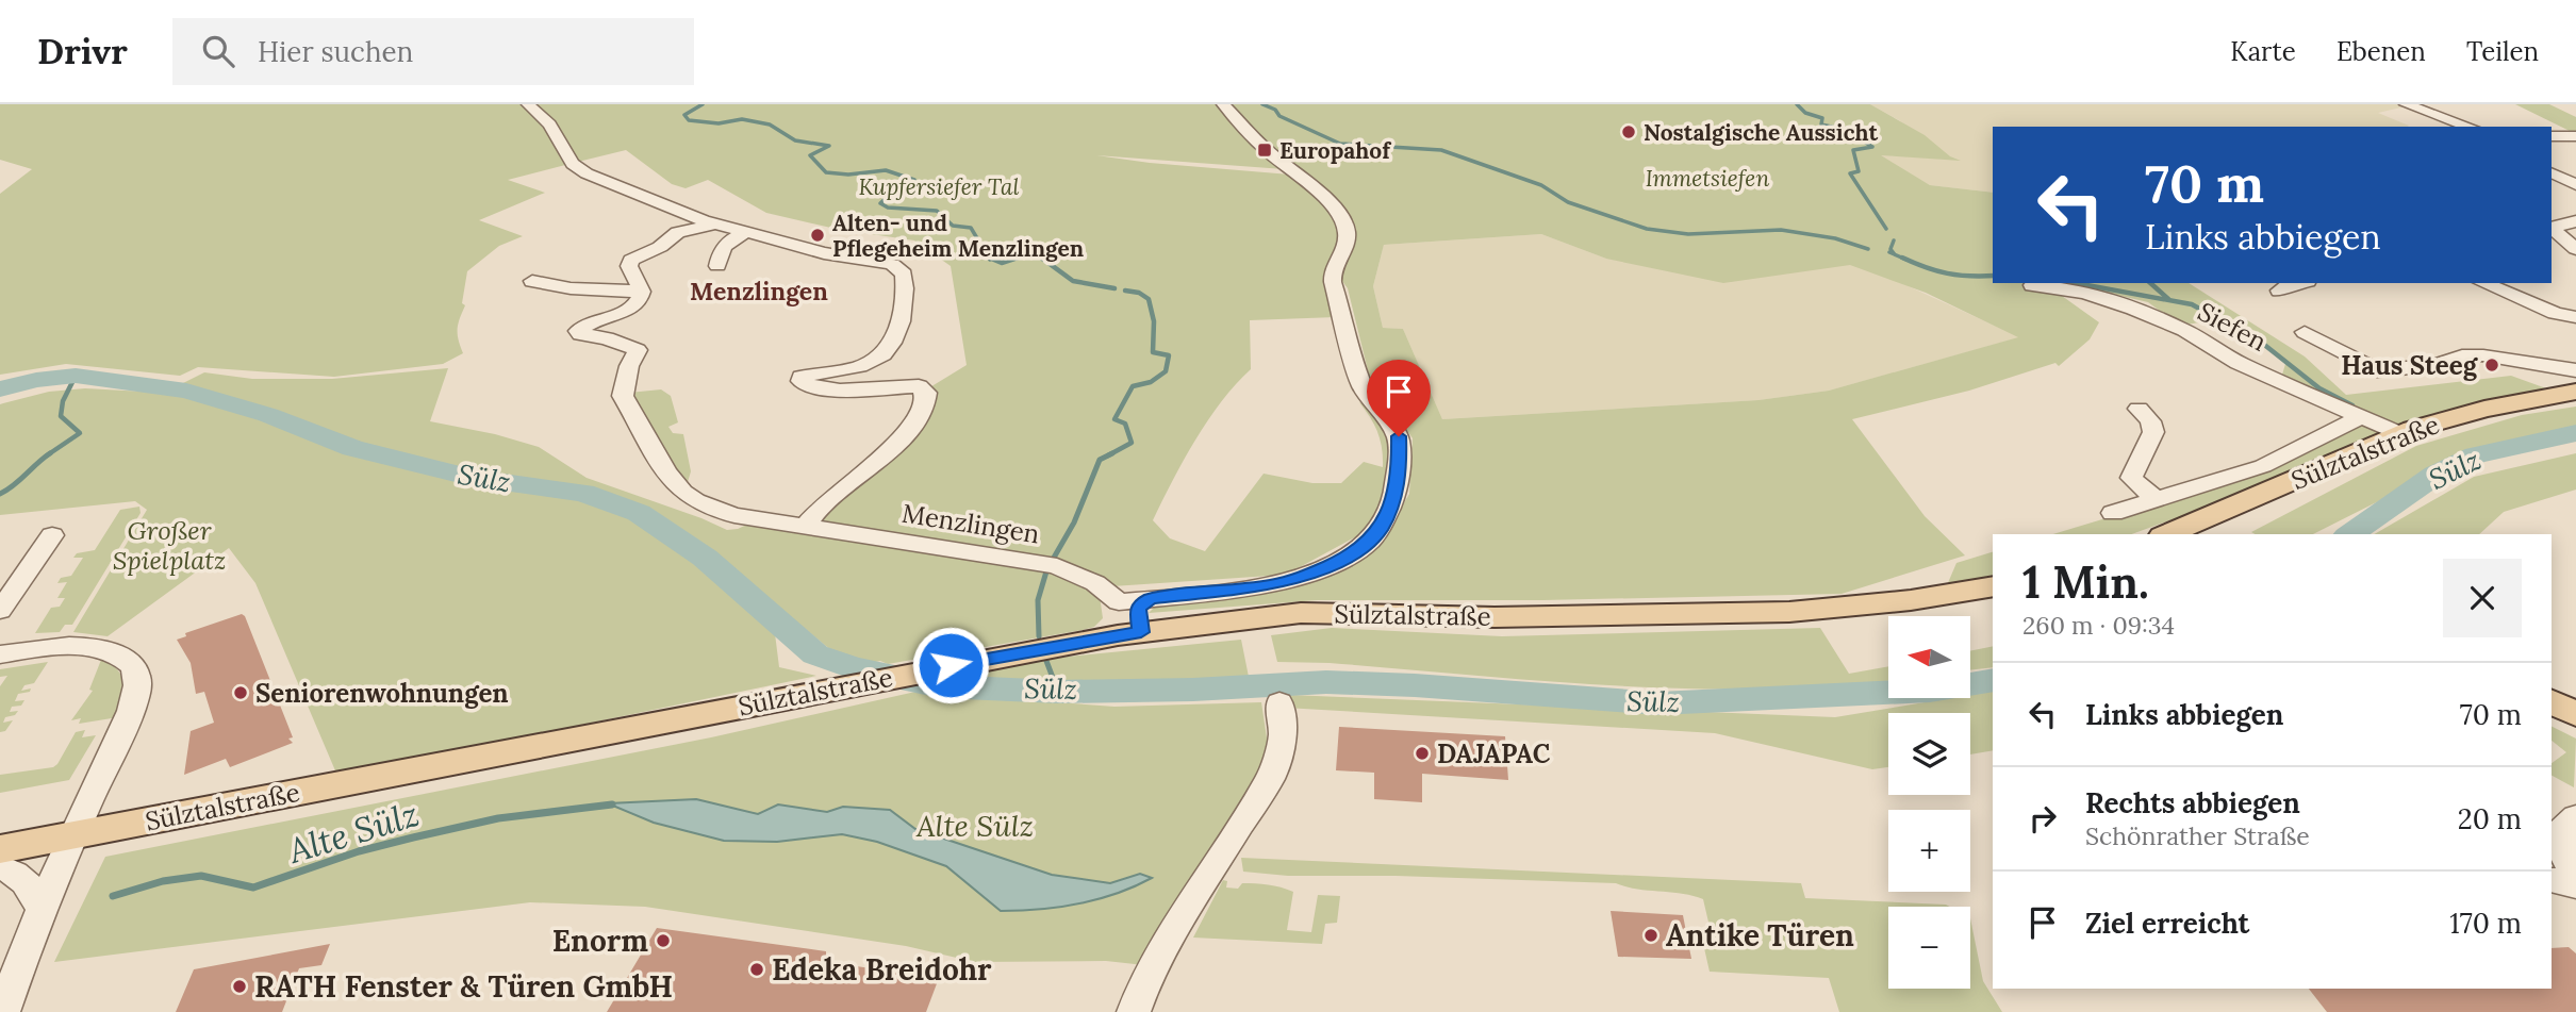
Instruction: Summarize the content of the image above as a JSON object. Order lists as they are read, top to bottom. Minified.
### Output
{"streets":{"main road":["Sülztalstraße"],"street":["Siefen","Menzlingen"]},"crossings":[["Siefen","Sülztalstraße"]],"districts":["Menzlingen"],"water":["Sülz","Alte Sülz"],"parks":["Immetsiefen","Kupfersiefer Tal","Großer Spielplatz","Alte Sülz"],"places":{"other":["Nostalgische Aussicht","Alten- und Pflegeheim Menzlingen","Haus Steeg","Seniorenwohnungen","DAJAPAC","Antike Türen","Enorm","Edeka Breidohr","RATH Fenster & Türen GmbH"],"transit":["Europahof"]},"north":"left","page":{"header":"Drivr","search":"Hier suchen","nav":["Karte","Ebenen","Teilen"],"turn":["70 m","Links abbiegen"],"heading":["1 Min.","260 m · 09:34"],"map_buttons":["+","−"],"list":[{"name":"Links abbiegen","value":"70 m"},{"name":"Rechts abbiegen","note":"Schönrather Straße","value":"20 m"},{"name":"Ziel erreicht","value":"170 m"}]}}
